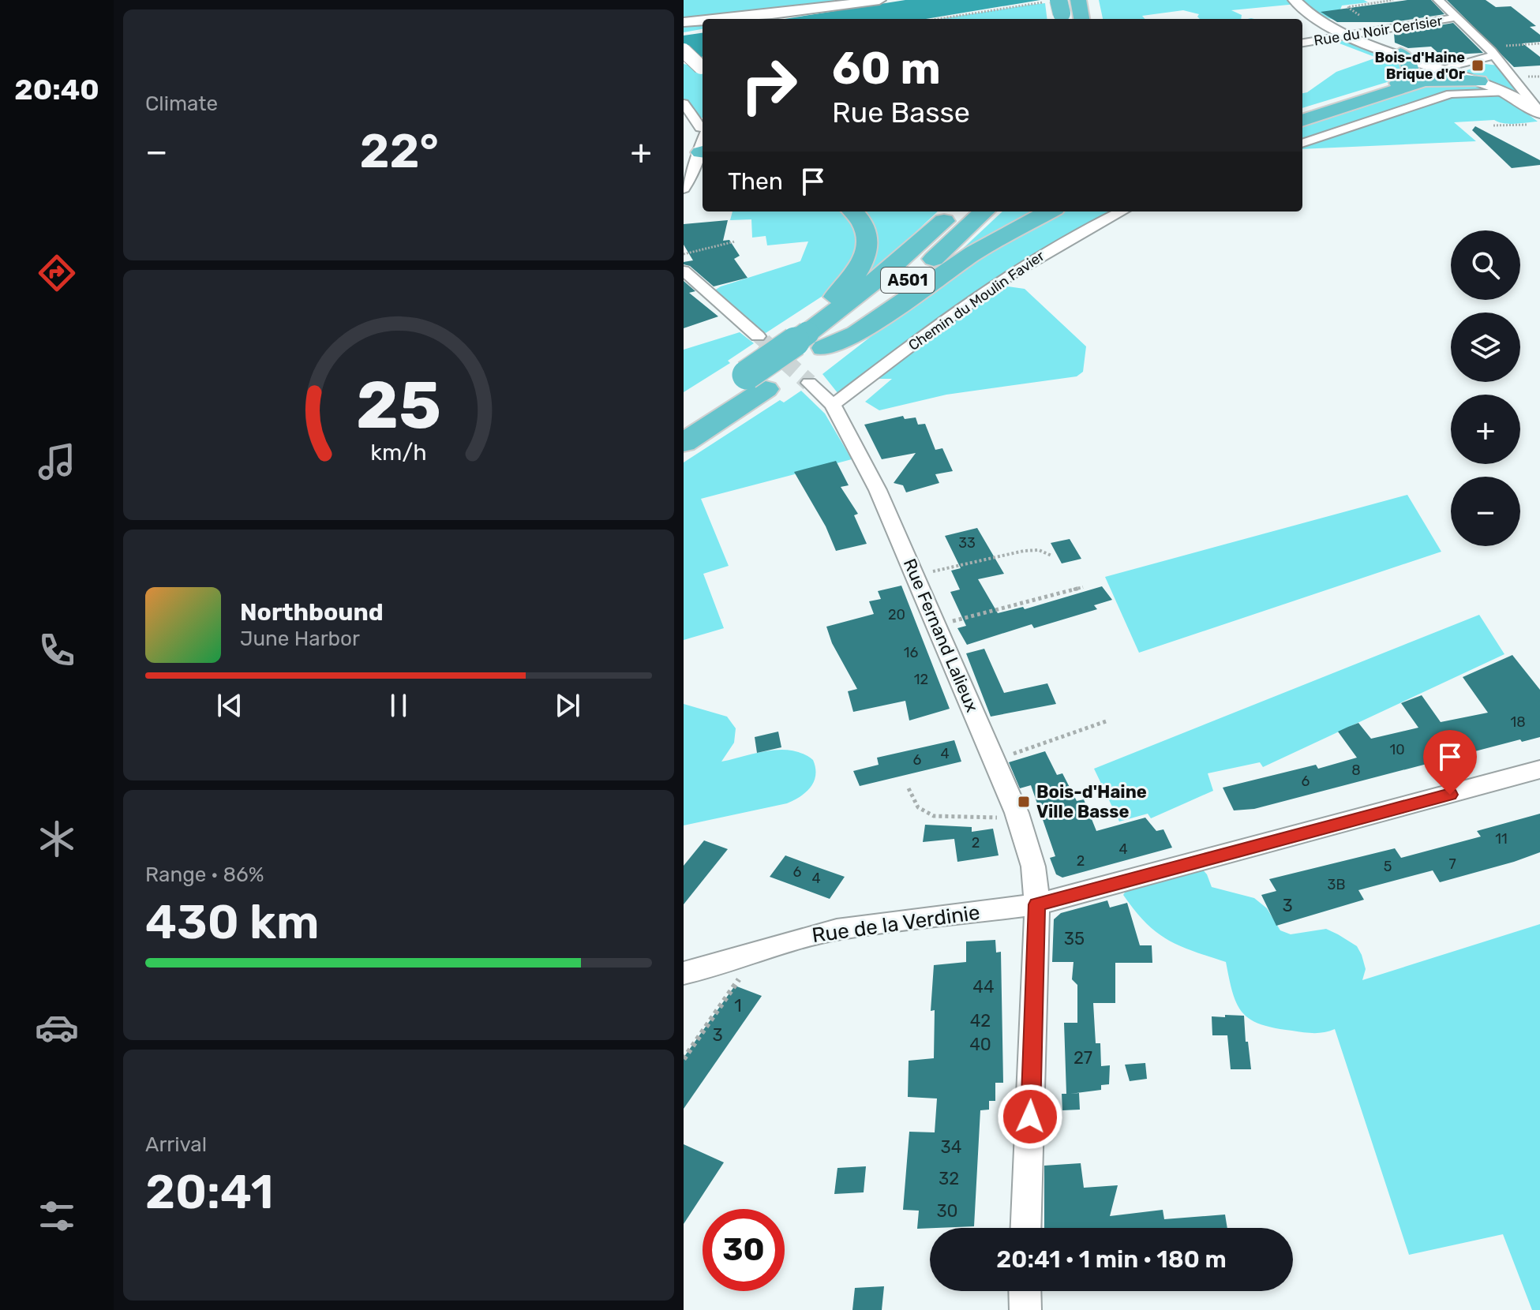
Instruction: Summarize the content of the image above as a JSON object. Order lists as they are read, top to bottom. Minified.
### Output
{"streets":{"highway":["A501"],"street":["Rue du Noir Cerisier","Chemin du Moulin Favier","Rue Fernand Lalieux","Rue de la Verdinie"]},"crossings":[["Chemin du Moulin Favier","Rue Fernand Lalieux"],["Rue Fernand Lalieux","Rue de la Verdinie"]],"places":{"transit":["Bois-d'Haine Brique d'Or","Bois-d'Haine Ville Basse"]},"house_numbers":["33","20","16","12","18","10","4","6","8","6","11","2","4","2","7","5","6","4","3B","3","35","44","1","42","3","40","27","34","32","30"],"page":{"tabs":"20:40","tile":["Climate",["Range · 86%","430 km"],["Arrival","20:41"]],"turn":["60 m","Rue Basse"],"heat":["−","22°","+"],"then":"Then","map_buttons":["+","−"],"song":["Northbound","June Harbor"],"limit":"30","trip":"20:41 · 1 min · 180 m","gauge":["25","km/h"]}}
